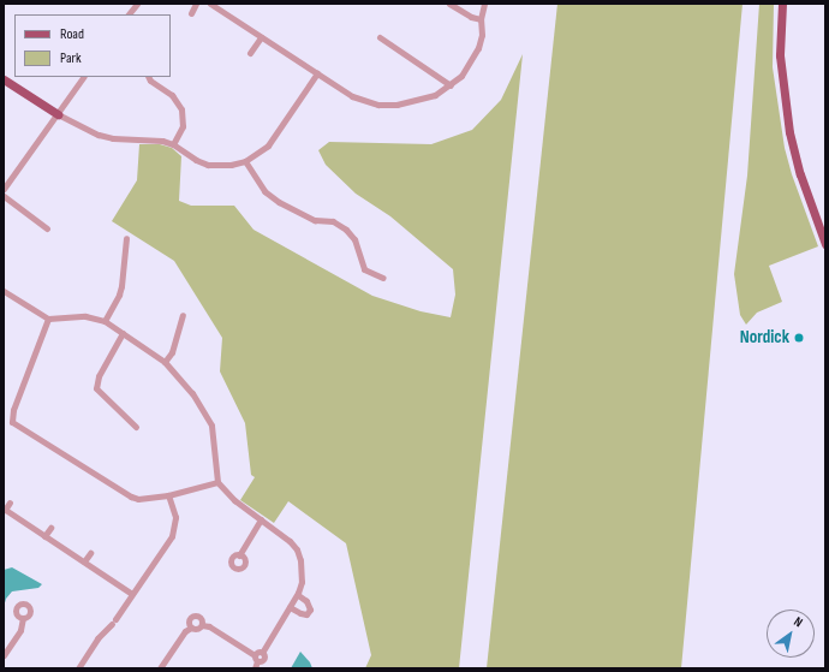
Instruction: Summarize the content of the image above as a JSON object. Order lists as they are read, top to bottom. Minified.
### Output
{"places":["Nordick"],"legend":["Road","Park"],"north":"top right"}
